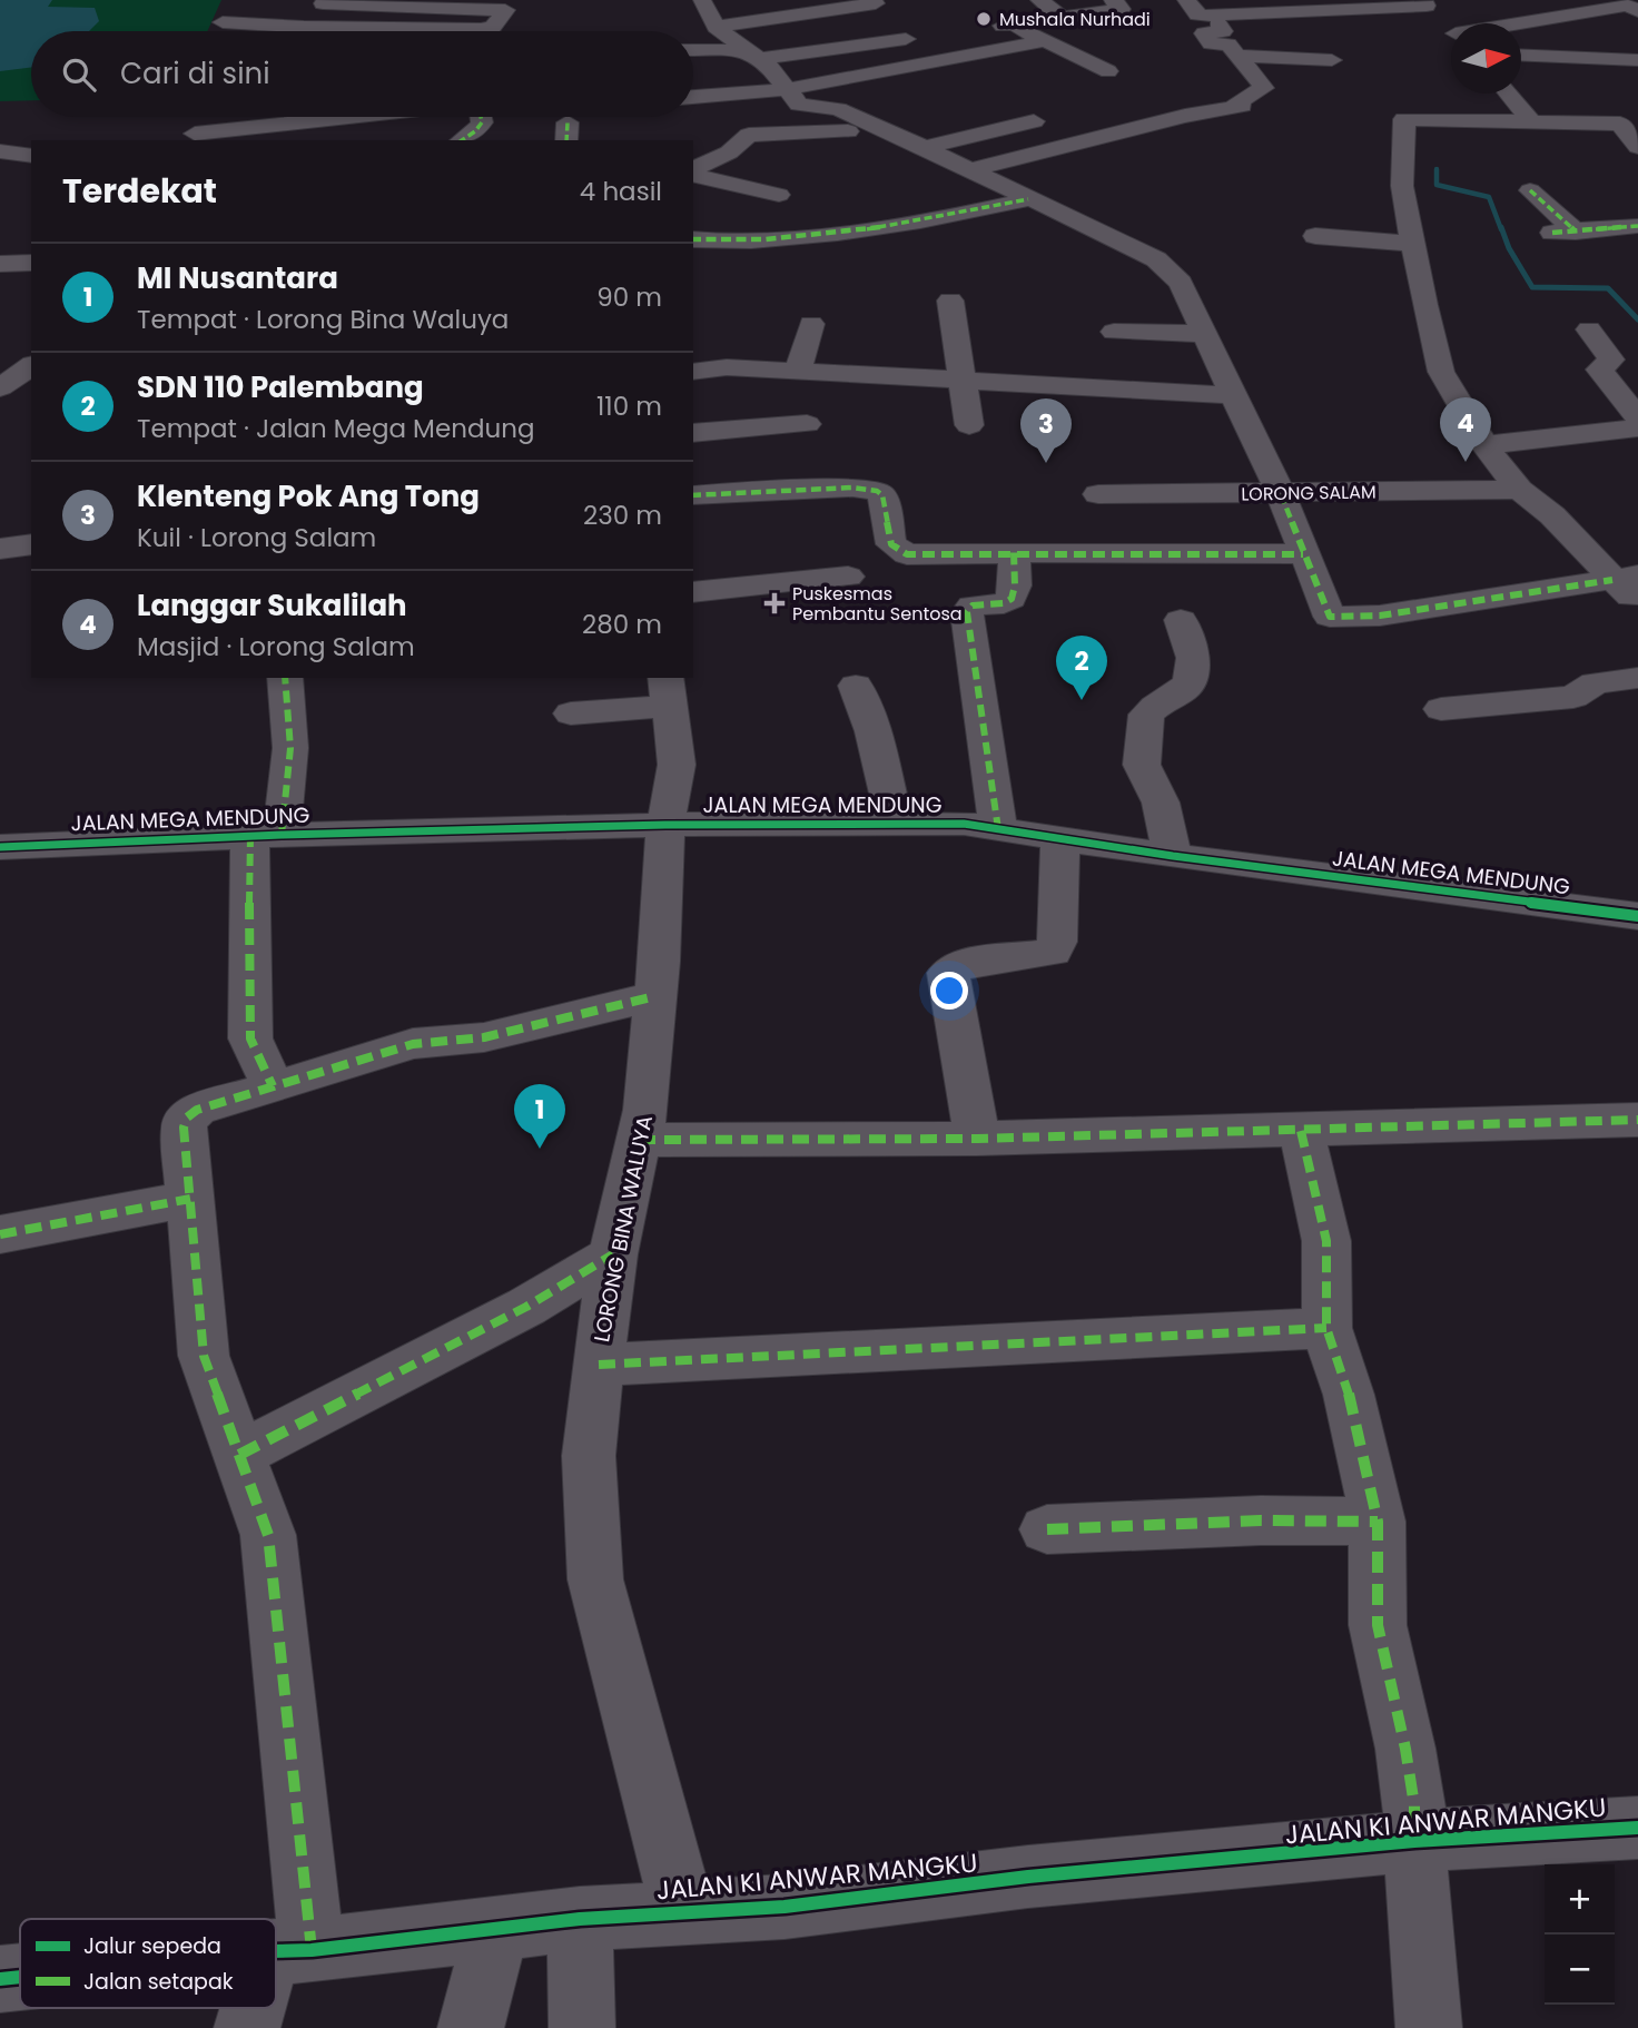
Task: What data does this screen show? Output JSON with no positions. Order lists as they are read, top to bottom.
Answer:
{
  "streets": {
    "street": [
      "LORONG SALAM",
      "JALAN MEGA MENDUNG",
      "LORONG BINA WALUYA",
      "JALAN KI ANWAR MANGKU"
    ]
  },
  "crossings": [
    ["JALAN MEGA MENDUNG", "LORONG BINA WALUYA"],
    ["LORONG BINA WALUYA", "JALAN KI ANWAR MANGKU"]
  ],
  "places": {
    "other": ["Mushala Nurhadi"],
    "health": ["Puskesmas Pembantu Sentosa"]
  },
  "legend": ["Jalur sepeda", "Jalan setapak"],
  "north": "right",
  "page": {
    "search": "Cari di sini",
    "heading": ["Terdekat", "4 hasil"],
    "list": [
      {
        "mark": "1",
        "name": "MI Nusantara",
        "note": "Tempat · Lorong Bina Waluya",
        "value": "90 m"
      },
      {
        "mark": "2",
        "name": "SDN 110 Palembang",
        "note": "Tempat · Jalan Mega Mendung",
        "value": "110 m"
      },
      {
        "mark": "3",
        "name": "Klenteng Pok Ang Tong",
        "note": "Kuil · Lorong Salam",
        "value": "230 m"
      },
      {
        "mark": "4",
        "name": "Langgar Sukalilah",
        "note": "Masjid · Lorong Salam",
        "value": "280 m"
      }
    ],
    "pins": [
      "4",
      "3",
      "2",
      "1"
    ],
    "map_buttons": ["+", "−"]
  }
}
